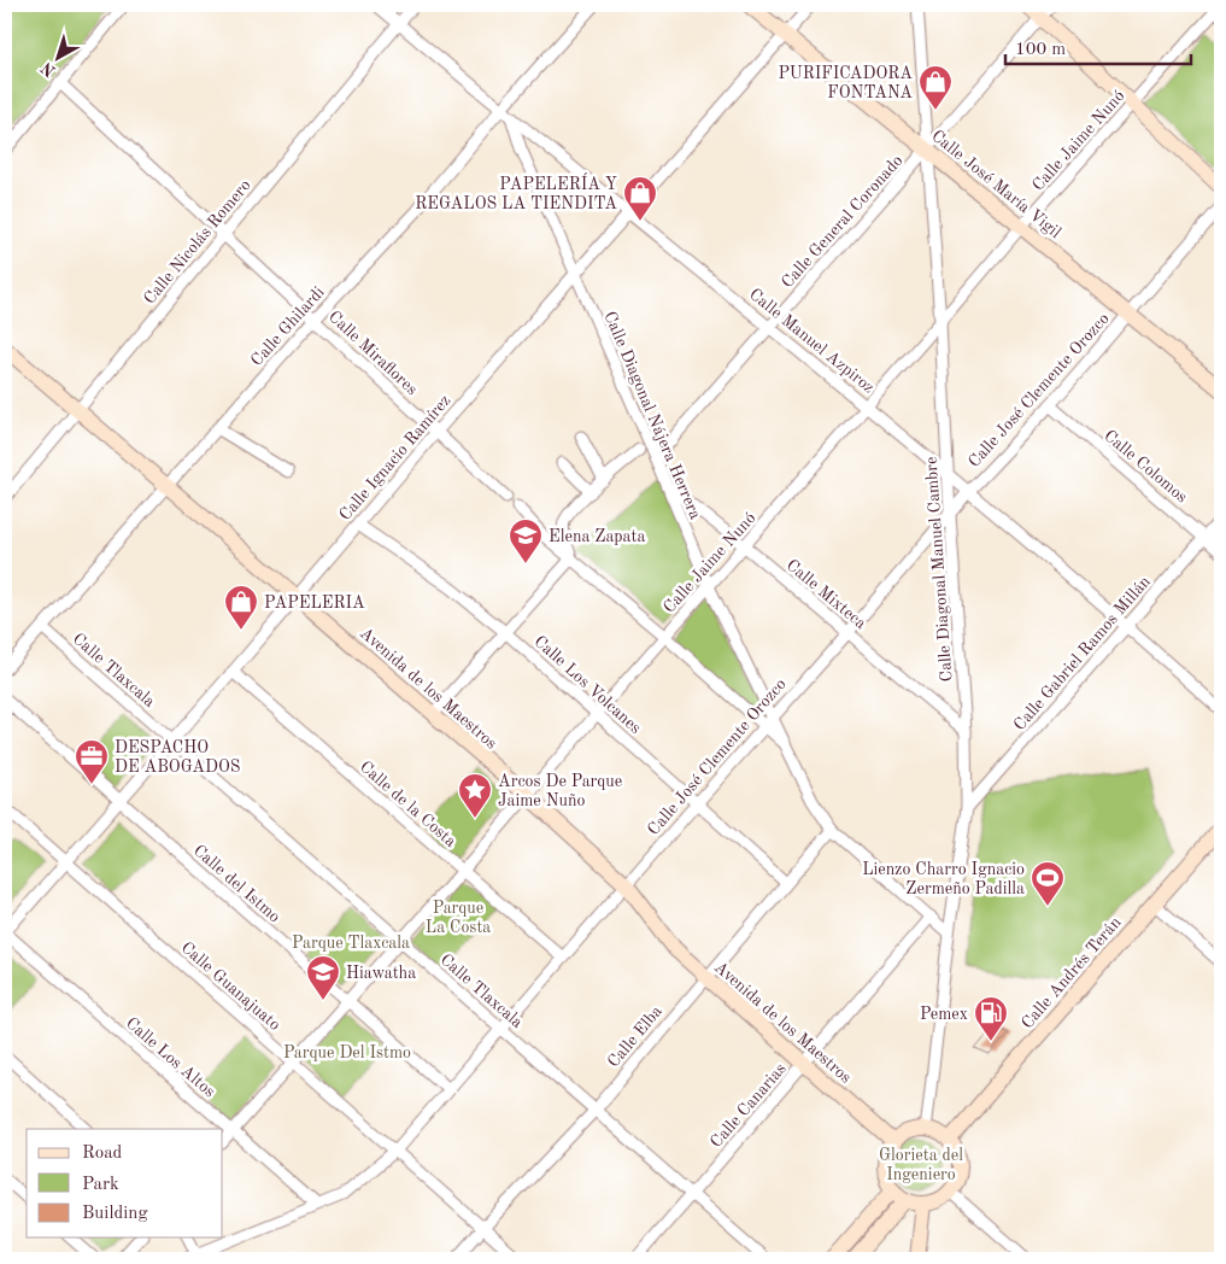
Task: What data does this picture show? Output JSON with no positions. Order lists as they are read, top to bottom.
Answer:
{
  "streets": {
    "street": [
      "Calle Jaime Nunó",
      "Calle José María Vigil",
      "Calle General Coronado",
      "Calle Nicolás Romero",
      "Calle Ghilardi",
      "Calle Manuel Azpiroz",
      "Calle Miraflores",
      "Calle José Clemente Orozco",
      "Calle Diagonal Nájera Herrera",
      "Calle Ignacio Ramírez",
      "Calle Colomos",
      "Calle Diagonal Manuel Cambre",
      "Calle Mixteca",
      "Calle Gabriel Ramos Millán",
      "Calle Tlaxcala",
      "Calle Los Volcanes",
      "Avenida de los Maestros",
      "Calle de la Costa",
      "Calle del Istmo",
      "Calle Andrés Terán",
      "Calle Guanajuato",
      "Calle Elba",
      "Calle Los Altos",
      "Calle Canarias"
    ]
  },
  "crossings": [
    ["Calle Jaime Nunó", "Calle José María Vigil"],
    ["Calle Jaime Nunó", "Calle Manuel Azpiroz"],
    ["Calle Jaime Nunó", "Calle Diagonal Nájera Herrera"],
    ["Calle Jaime Nunó", "Calle Diagonal Manuel Cambre"],
    ["Calle Jaime Nunó", "Calle Mixteca"],
    ["Calle Jaime Nunó", "Calle Tlaxcala"],
    ["Calle Jaime Nunó", "Calle Los Volcanes"],
    ["Calle Jaime Nunó", "Avenida de los Maestros"],
    ["Calle Jaime Nunó", "Calle de la Costa"],
    ["Calle Jaime Nunó", "Calle del Istmo"],
    ["Calle Jaime Nunó", "Calle Guanajuato"],
    ["Calle Jaime Nunó", "Calle Los Altos"],
    ["Calle José María Vigil", "Calle General Coronado"],
    ["Calle José María Vigil", "Calle José Clemente Orozco"],
    ["Calle José María Vigil", "Calle Ignacio Ramírez"],
    ["Calle José María Vigil", "Calle Diagonal Manuel Cambre"],
    ["Calle General Coronado", "Calle Manuel Azpiroz"],
    ["Calle General Coronado", "Calle Diagonal Nájera Herrera"],
    ["Calle General Coronado", "Calle Diagonal Manuel Cambre"],
    ["Calle Nicolás Romero", "Calle Manuel Azpiroz"],
    ["Calle Nicolás Romero", "Calle Miraflores"],
    ["Calle Nicolás Romero", "Avenida de los Maestros"],
    ["Calle Ghilardi", "Calle Manuel Azpiroz"],
    ["Calle Ghilardi", "Calle Miraflores"],
    ["Calle Ghilardi", "Calle Tlaxcala"],
    ["Calle Ghilardi", "Avenida de los Maestros"],
    ["Calle Manuel Azpiroz", "Calle José Clemente Orozco"],
    ["Calle Manuel Azpiroz", "Calle Diagonal Nájera Herrera"],
    ["Calle Manuel Azpiroz", "Calle Ignacio Ramírez"],
    ["Calle Manuel Azpiroz", "Calle Diagonal Manuel Cambre"],
    ["Calle Manuel Azpiroz", "Calle Gabriel Ramos Millán"],
    ["Calle Miraflores", "Calle Ignacio Ramírez"],
    ["Calle José Clemente Orozco", "Calle Diagonal Nájera Herrera"],
    ["Calle José Clemente Orozco", "Calle Colomos"],
    ["Calle José Clemente Orozco", "Calle Diagonal Manuel Cambre"],
    ["Calle José Clemente Orozco", "Calle Mixteca"],
    ["Calle José Clemente Orozco", "Calle Tlaxcala"],
    ["Calle José Clemente Orozco", "Calle Los Volcanes"],
    ["Calle José Clemente Orozco", "Avenida de los Maestros"],
    ["Calle José Clemente Orozco", "Calle de la Costa"],
    ["Calle José Clemente Orozco", "Calle del Istmo"],
    ["Calle José Clemente Orozco", "Calle Guanajuato"],
    ["Calle José Clemente Orozco", "Calle Los Altos"],
    ["Calle Diagonal Nájera Herrera", "Calle Ignacio Ramírez"],
    ["Calle Diagonal Nájera Herrera", "Calle Diagonal Manuel Cambre"],
    ["Calle Diagonal Nájera Herrera", "Calle Mixteca"],
    ["Calle Diagonal Nájera Herrera", "Calle Elba"],
    ["Calle Diagonal Nájera Herrera", "Calle Canarias"],
    ["Calle Ignacio Ramírez", "Calle Tlaxcala"],
    ["Calle Ignacio Ramírez", "Calle Los Volcanes"],
    ["Calle Ignacio Ramírez", "Avenida de los Maestros"],
    ["Calle Ignacio Ramírez", "Calle de la Costa"],
    ["Calle Ignacio Ramírez", "Calle del Istmo"],
    ["Calle Ignacio Ramírez", "Calle Guanajuato"],
    ["Calle Ignacio Ramírez", "Calle Los Altos"],
    ["Calle Colomos", "Calle Gabriel Ramos Millán"],
    ["Calle Diagonal Manuel Cambre", "Calle Mixteca"],
    ["Calle Diagonal Manuel Cambre", "Calle Gabriel Ramos Millán"],
    ["Calle Diagonal Manuel Cambre", "Avenida de los Maestros"],
    ["Calle Diagonal Manuel Cambre", "Calle Andrés Terán"],
    ["Calle Tlaxcala", "Calle Elba"],
    ["Calle Tlaxcala", "Calle Canarias"],
    ["Calle Los Volcanes", "Calle Elba"],
    ["Avenida de los Maestros", "Calle Andrés Terán"],
    ["Avenida de los Maestros", "Calle Elba"],
    ["Avenida de los Maestros", "Calle Canarias"],
    ["Calle Guanajuato", "Calle Elba"]
  ],
  "parks": [
    "Parque La Costa",
    "Parque Tlaxcala",
    "Parque Del Istmo",
    "Glorieta del Ingeniero"
  ],
  "places": {
    "shop": ["PURIFICADORA FONTANA", "PAPELERÍA Y REGALOS LA TIENDITA", "PAPELERIA"],
    "school or university": ["Elena Zapata", "Hiawatha"],
    "office": ["DESPACHO DE ABOGADOS"],
    "place": ["Arcos De Parque Jaime Nuño"],
    "sports": ["Lienzo Charro Ignacio Zermeño Padilla"],
    "fuel station": ["Pemex"]
  },
  "legend": ["Road", "Park", "Building"],
  "scale_bar": "100 m",
  "north": "bottom left"
}
